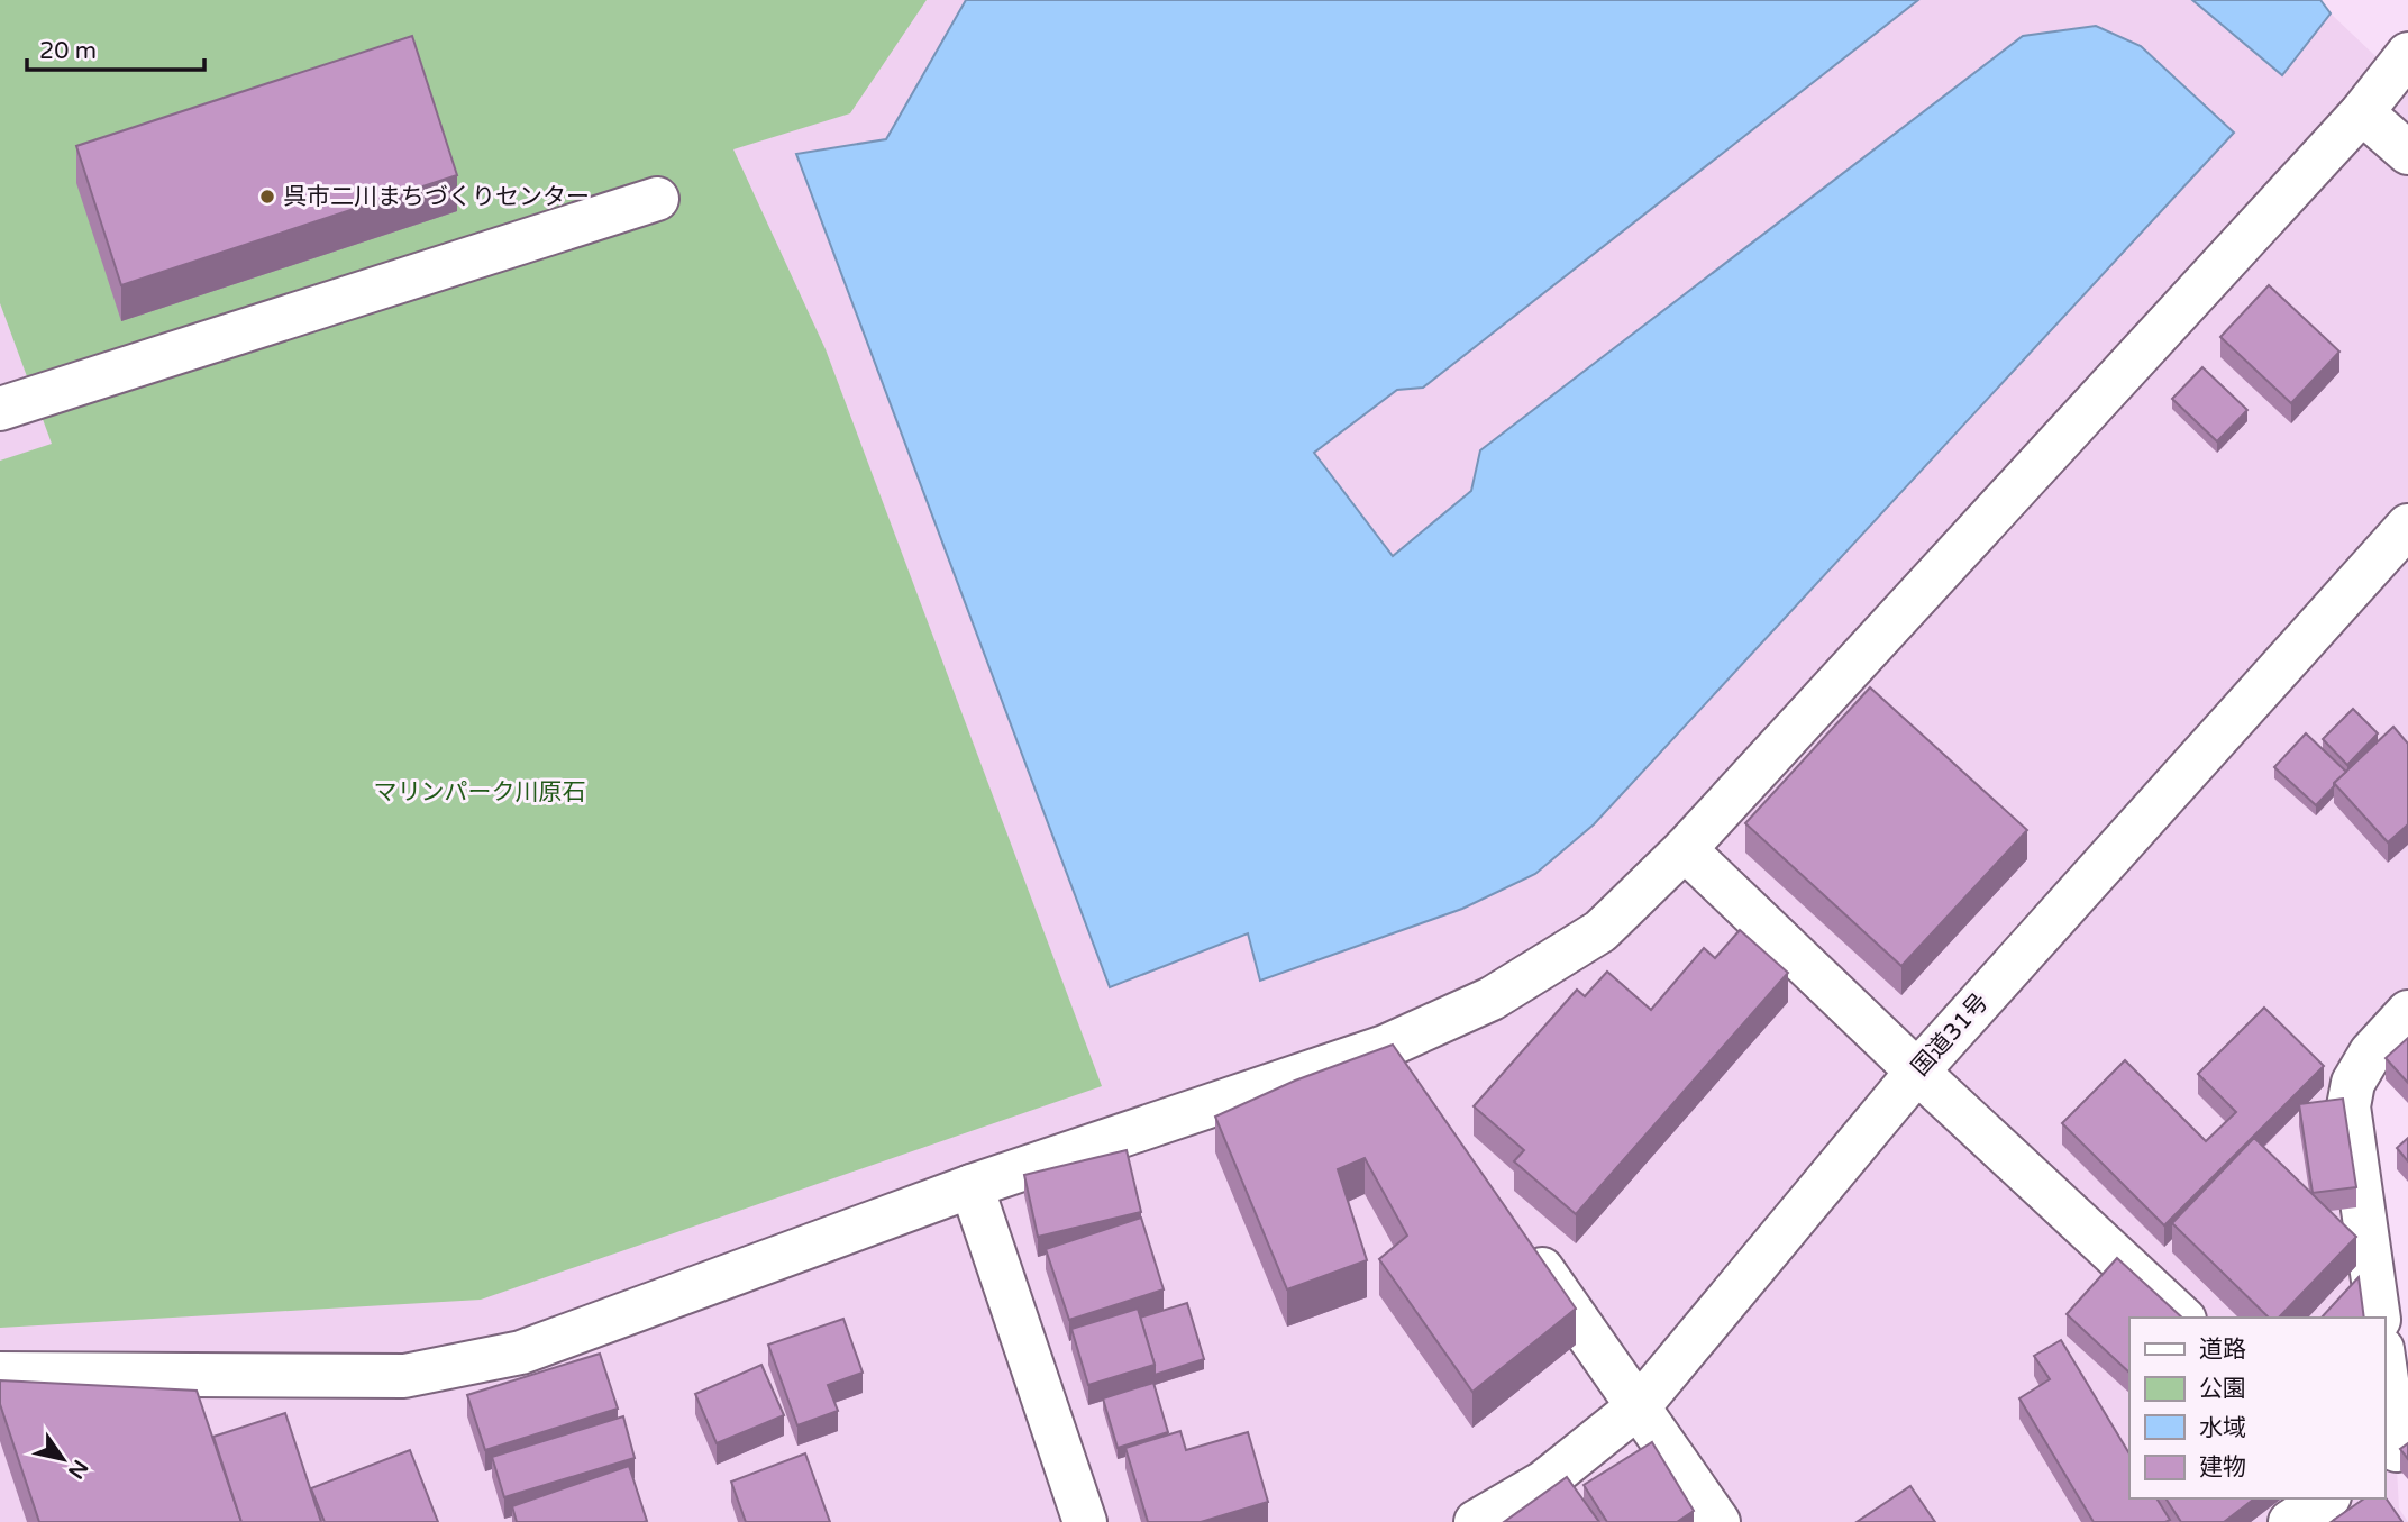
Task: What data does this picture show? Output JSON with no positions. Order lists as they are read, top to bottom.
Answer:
{
  "streets": {
    "main road": ["国道31号"]
  },
  "parks": ["マリンパーク川原石"],
  "places": ["呉市二川まちづくりセンター"],
  "legend": [
    "道路",
    "公園",
    "水域",
    "建物"
  ],
  "scale_bar": "20 m",
  "north": "bottom right"
}
